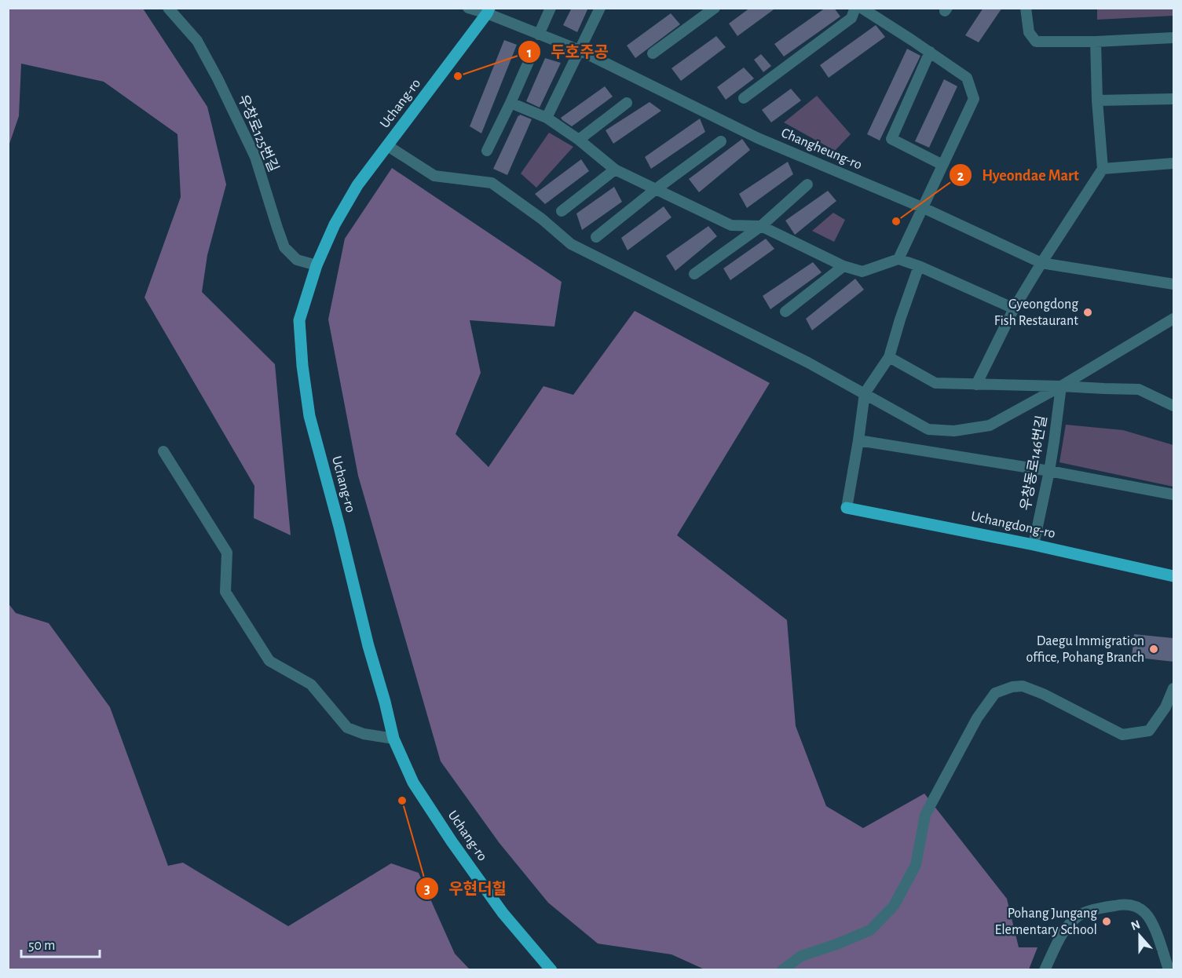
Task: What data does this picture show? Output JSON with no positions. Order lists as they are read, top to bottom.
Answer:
{
  "streets": {
    "main road": ["Uchang-ro", "Uchangdong-ro"],
    "street": ["우창로125번길", "Changheung-ro", "우창동로146번길"]
  },
  "crossings": [
    ["Uchang-ro", "우창로125번길"],
    ["Uchang-ro", "Changheung-ro"],
    ["우창동로146번길", "Uchangdong-ro"]
  ],
  "places": [
    "두호주공",
    "Hyeondae Mart",
    "Gyeongdong Fish Restaurant",
    "Daegu Immigration office, Pohang Branch",
    "우현더힐",
    "Pohang Jungang Elementary School"
  ],
  "scale_bar": "50 m",
  "north": "top"
}
